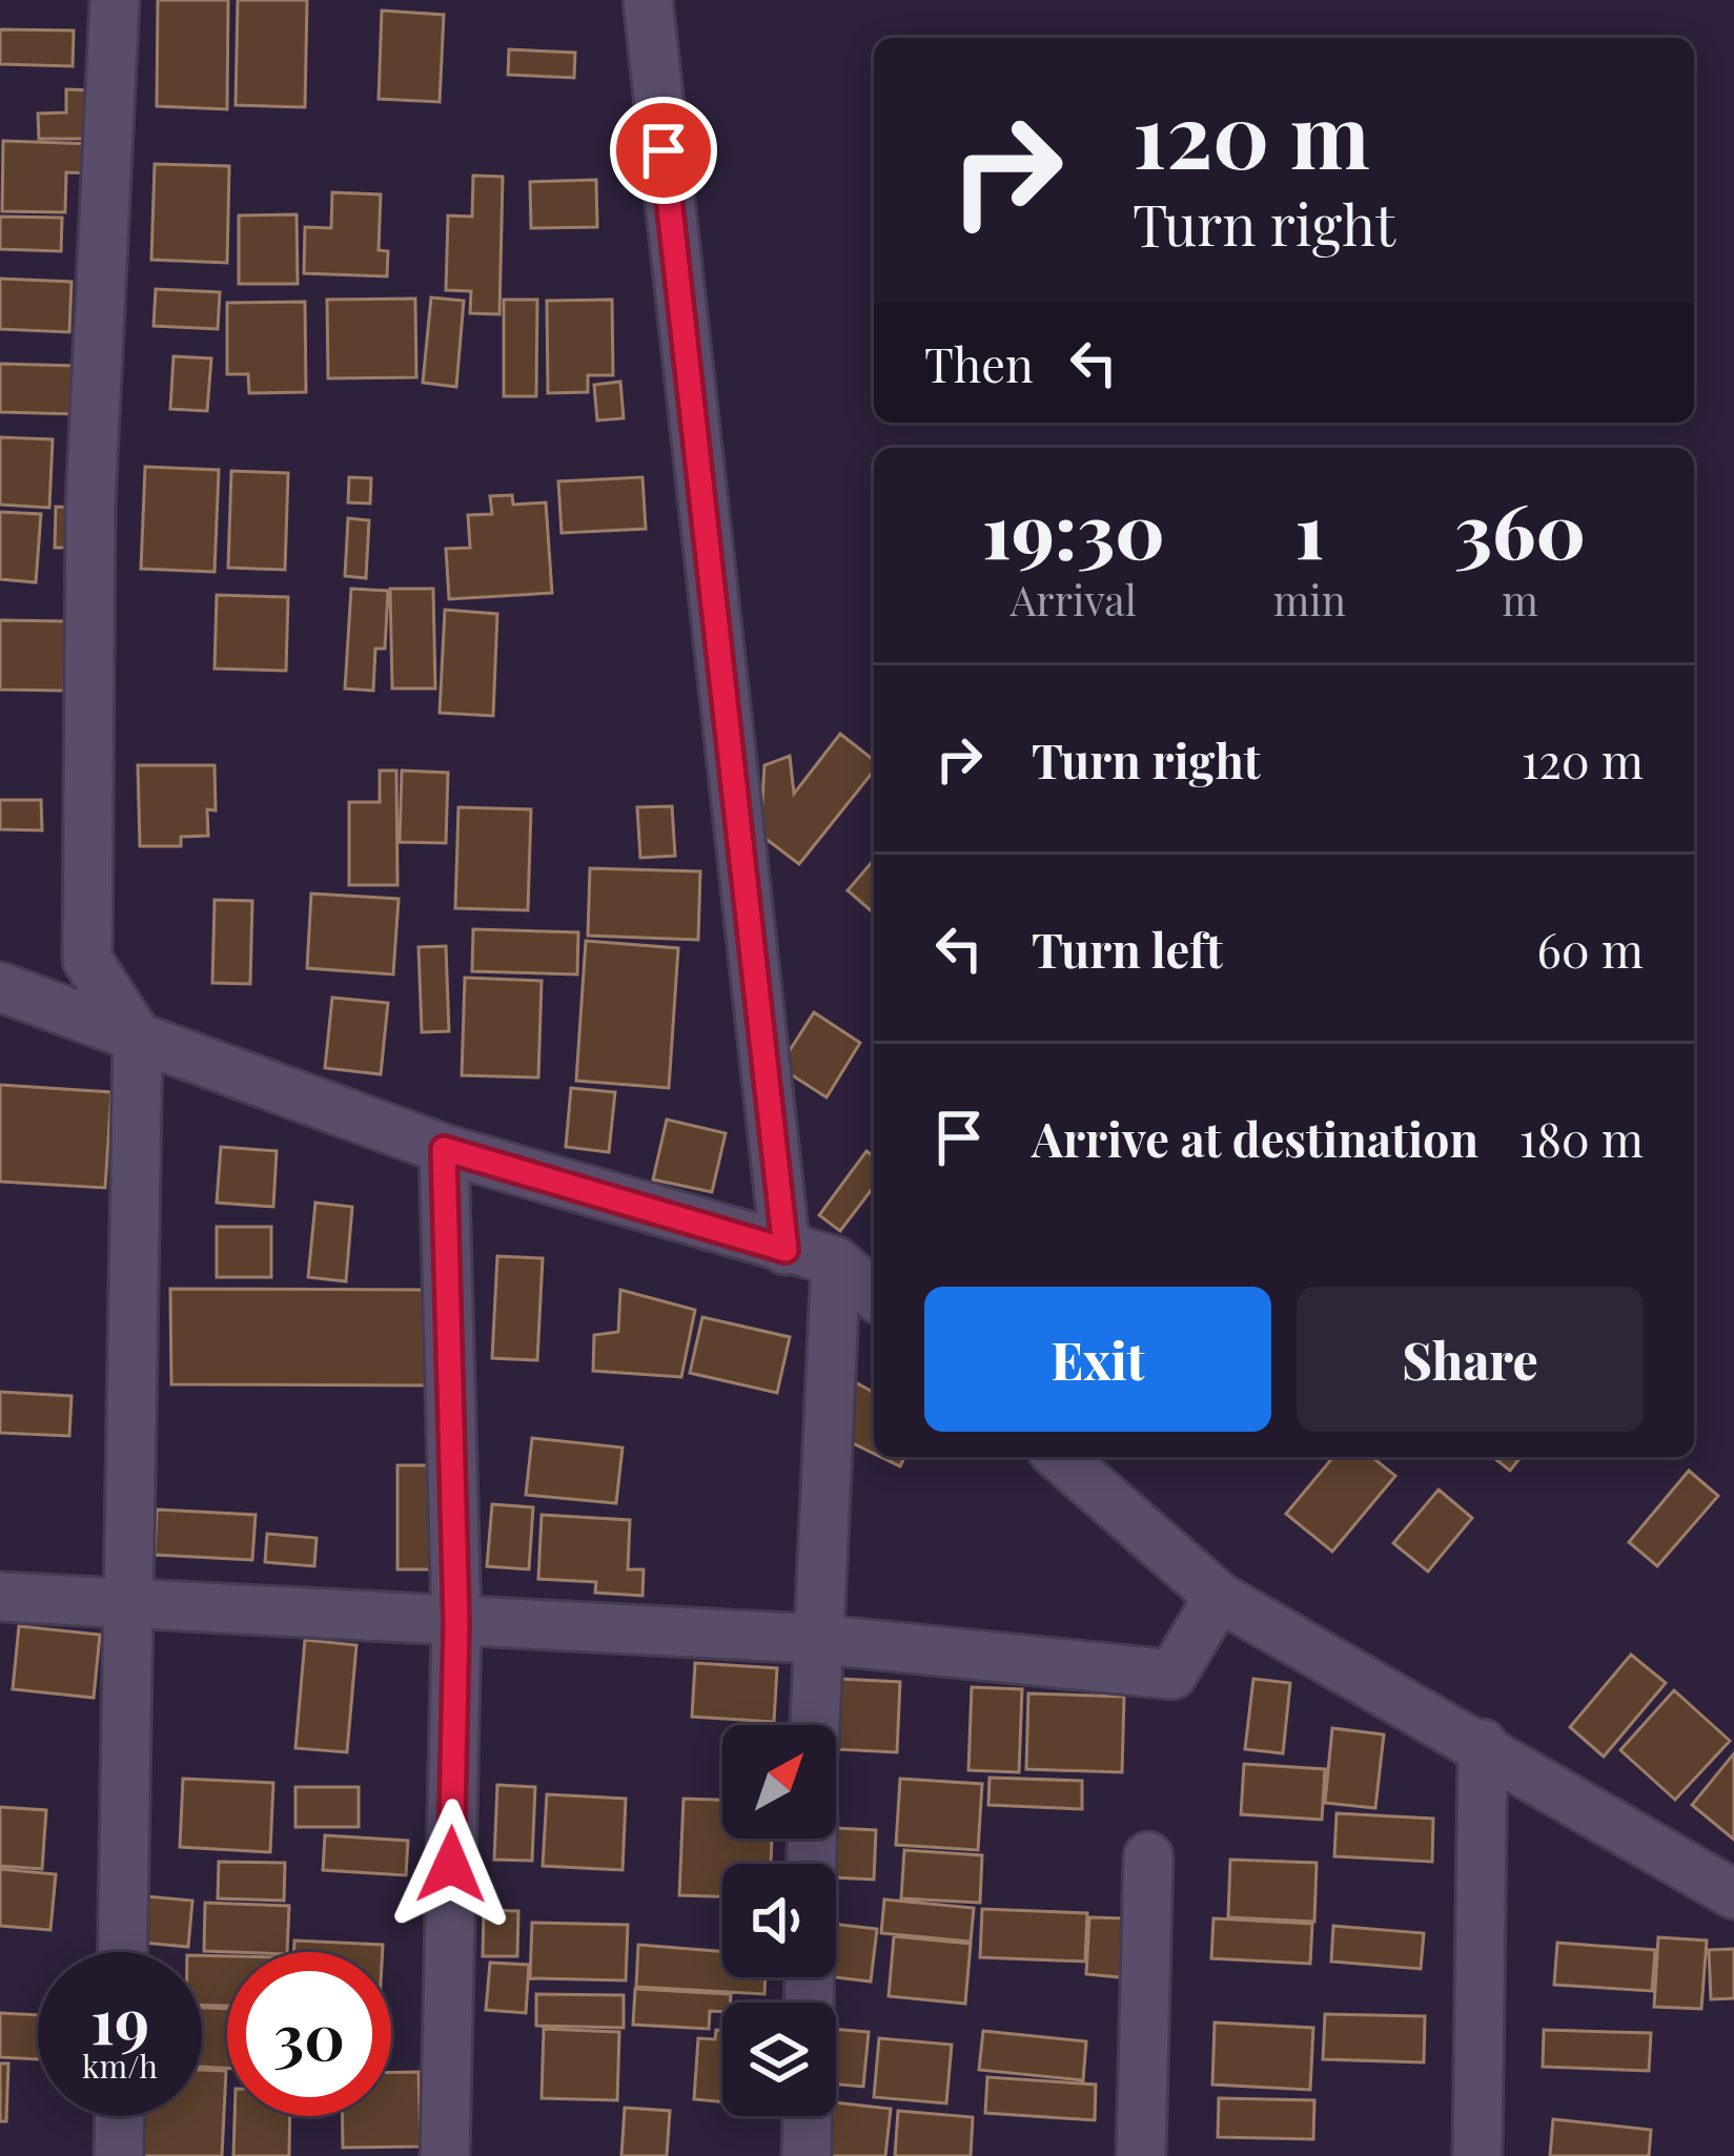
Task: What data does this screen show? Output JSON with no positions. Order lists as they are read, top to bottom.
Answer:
{
  "north": "top right",
  "page": {
    "turn": ["120 m", "Turn right"],
    "then": "Then",
    "eta": [
      "19:30",
      "Arrival",
      "1",
      "min",
      "360",
      "m"
    ],
    "list": [
      {
        "name": "Turn right",
        "value": "120 m"
      },
      {
        "name": "Turn left",
        "value": "60 m"
      },
      {
        "name": "Arrive at destination",
        "value": "180 m"
      }
    ],
    "buttons": ["Exit", "Share"],
    "speed": "19 km/h",
    "limit": "30"
  }
}
